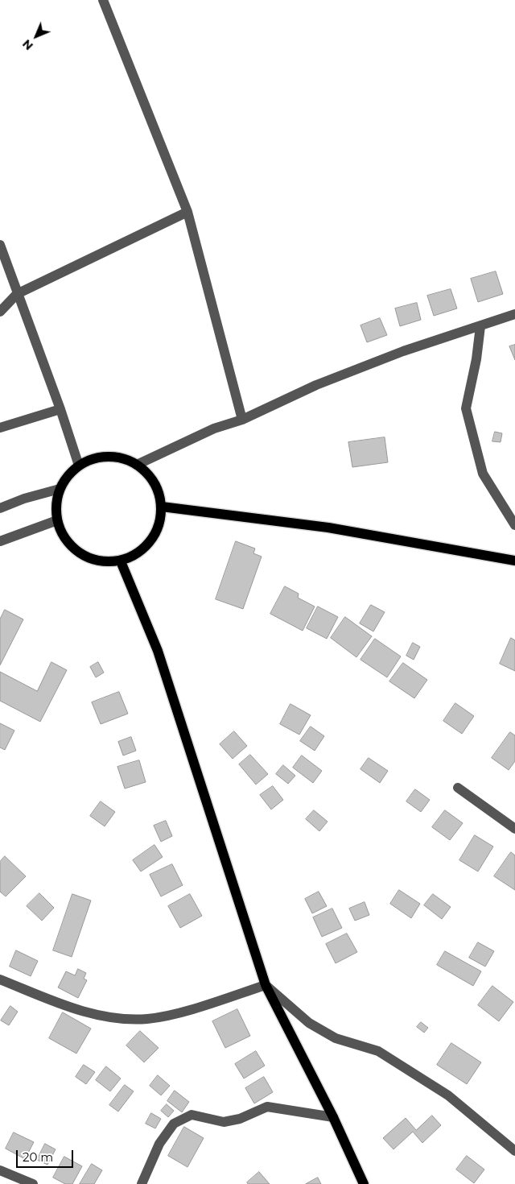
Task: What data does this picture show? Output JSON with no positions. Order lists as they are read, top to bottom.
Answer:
{
  "scale_bar": "20 m",
  "north": "bottom left"
}
